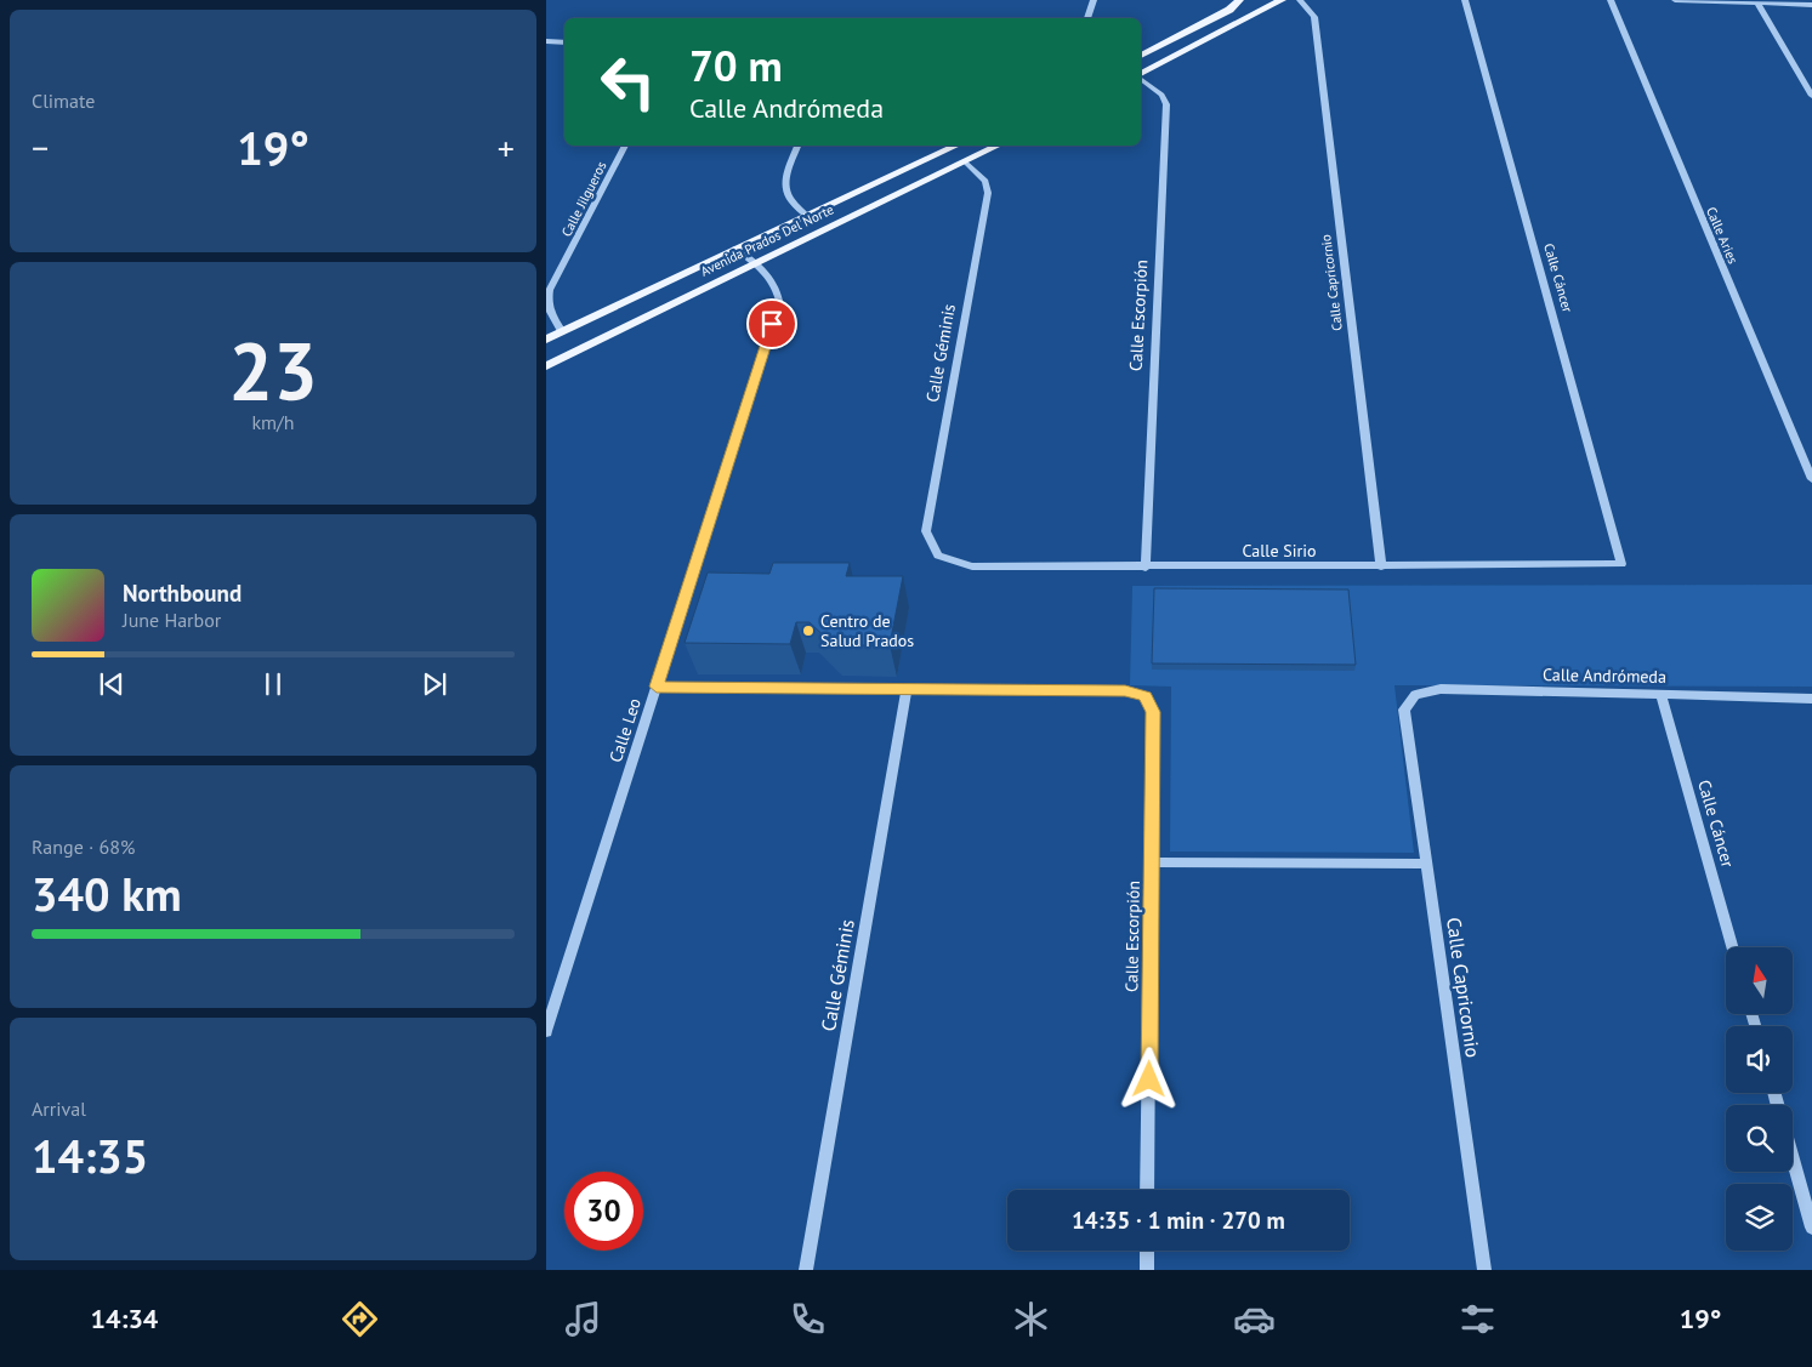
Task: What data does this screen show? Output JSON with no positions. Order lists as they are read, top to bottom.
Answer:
{
  "streets": {
    "main road": ["Avenida Prados Del Norte"],
    "street": [
      "Calle Jilgueros",
      "Calle Aries",
      "Calle Cáncer",
      "Calle Capricornio",
      "Calle Escorpión",
      "Calle Géminis",
      "Calle Sirio",
      "Calle Andrómeda",
      "Calle Leo"
    ]
  },
  "crossings": [
    ["Calle Jilgueros", "Avenida Prados Del Norte"],
    ["Avenida Prados Del Norte", "Calle Géminis"],
    ["Avenida Prados Del Norte", "Calle Leo"],
    ["Calle Cáncer", "Calle Sirio"],
    ["Calle Cáncer", "Calle Andrómeda"],
    ["Calle Capricornio", "Calle Sirio"],
    ["Calle Capricornio", "Calle Andrómeda"],
    ["Calle Escorpión", "Calle Géminis"],
    ["Calle Escorpión", "Calle Sirio"],
    ["Calle Géminis", "Calle Sirio"]
  ],
  "places": ["Centro de Salud Prados"],
  "north": "top",
  "page": {
    "tile": [
      "Climate",
      ["23", "km/h"],
      ["Range · 68%", "340 km"],
      ["Arrival", "14:35"]
    ],
    "turn": ["70 m", "Calle Andrómeda"],
    "heat": ["−", "19°", "+"],
    "song": ["Northbound", "June Harbor"],
    "limit": "30",
    "trip": "14:35 · 1 min · 270 m",
    "tabs": ["14:34", "19°"]
  }
}
